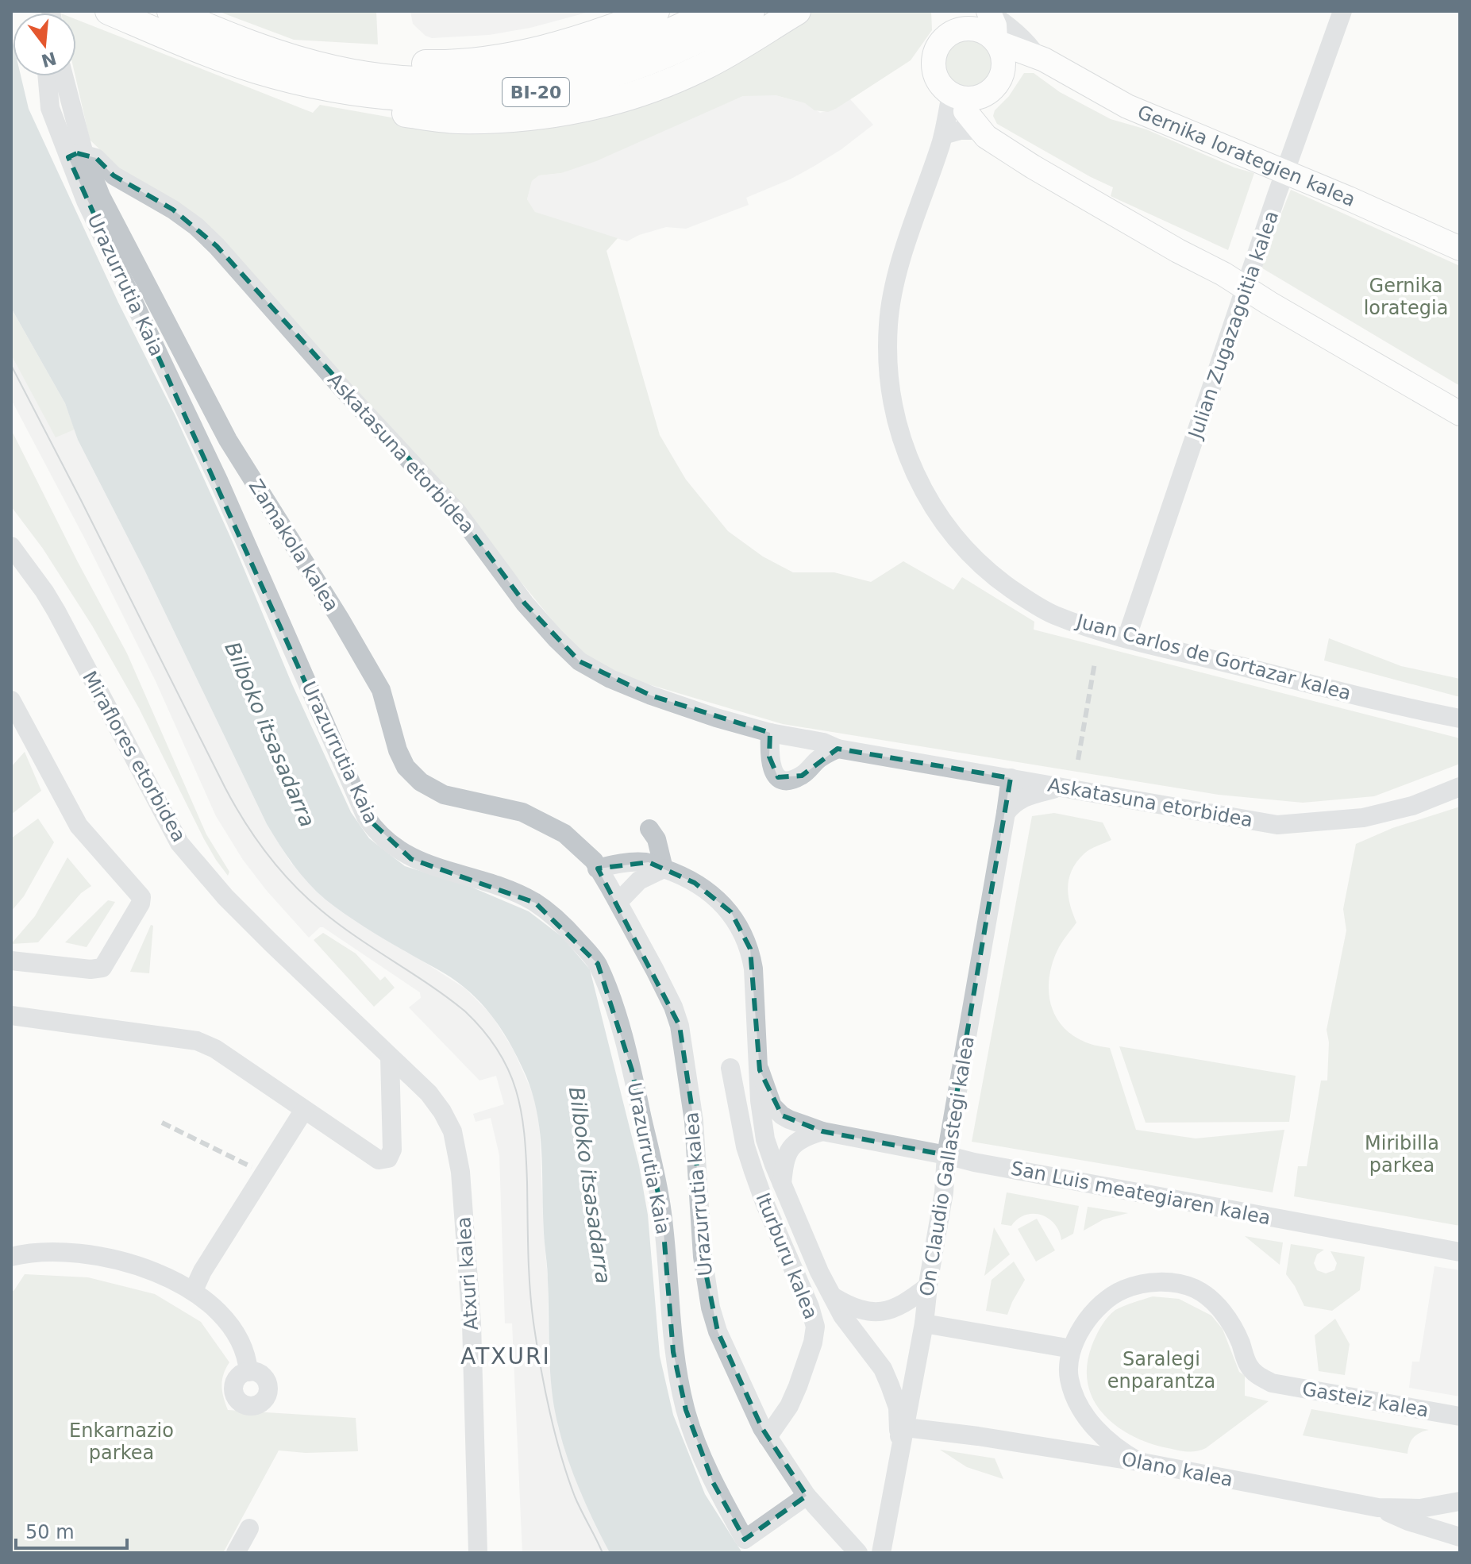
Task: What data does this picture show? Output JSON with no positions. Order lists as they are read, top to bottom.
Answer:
{
  "streets": {
    "highway": ["BI-20"],
    "main road": ["Gernika lorategien kalea"],
    "street": [
      "Urazurrutia Kaia",
      "Julian Zugazagoitia kalea",
      "Askatasuna etorbidea",
      "Zamakola kalea",
      "Juan Carlos de Gortazar kalea",
      "Miraflores etorbidea",
      "On Claudio Gallastegi kalea",
      "San Luis meategiaren kalea",
      "Urazurrutia kalea",
      "Iturburu kalea",
      "Atxuri kalea",
      "Gasteiz kalea",
      "Olano kalea"
    ]
  },
  "crossings": [
    ["Gernika lorategien kalea", "Julian Zugazagoitia kalea"],
    ["Gernika lorategien kalea", "Juan Carlos de Gortazar kalea"],
    ["Urazurrutia Kaia", "Zamakola kalea"],
    ["Urazurrutia Kaia", "Urazurrutia kalea"],
    ["Julian Zugazagoitia kalea", "Juan Carlos de Gortazar kalea"],
    ["Askatasuna etorbidea", "Zamakola kalea"],
    ["Askatasuna etorbidea", "On Claudio Gallastegi kalea"],
    ["Zamakola kalea", "Urazurrutia kalea"],
    ["Miraflores etorbidea", "Atxuri kalea"],
    ["On Claudio Gallastegi kalea", "San Luis meategiaren kalea"],
    ["On Claudio Gallastegi kalea", "Olano kalea"],
    ["Urazurrutia kalea", "Iturburu kalea"]
  ],
  "districts": ["ATXURI"],
  "water": ["Bilboko itsasadarra"],
  "parks": [
    "Gernika lorategia",
    "Miribilla parkea",
    "Saralegi enparantza",
    "Enkarnazio parkea"
  ],
  "scale_bar": "50 m",
  "north": "bottom"
}
